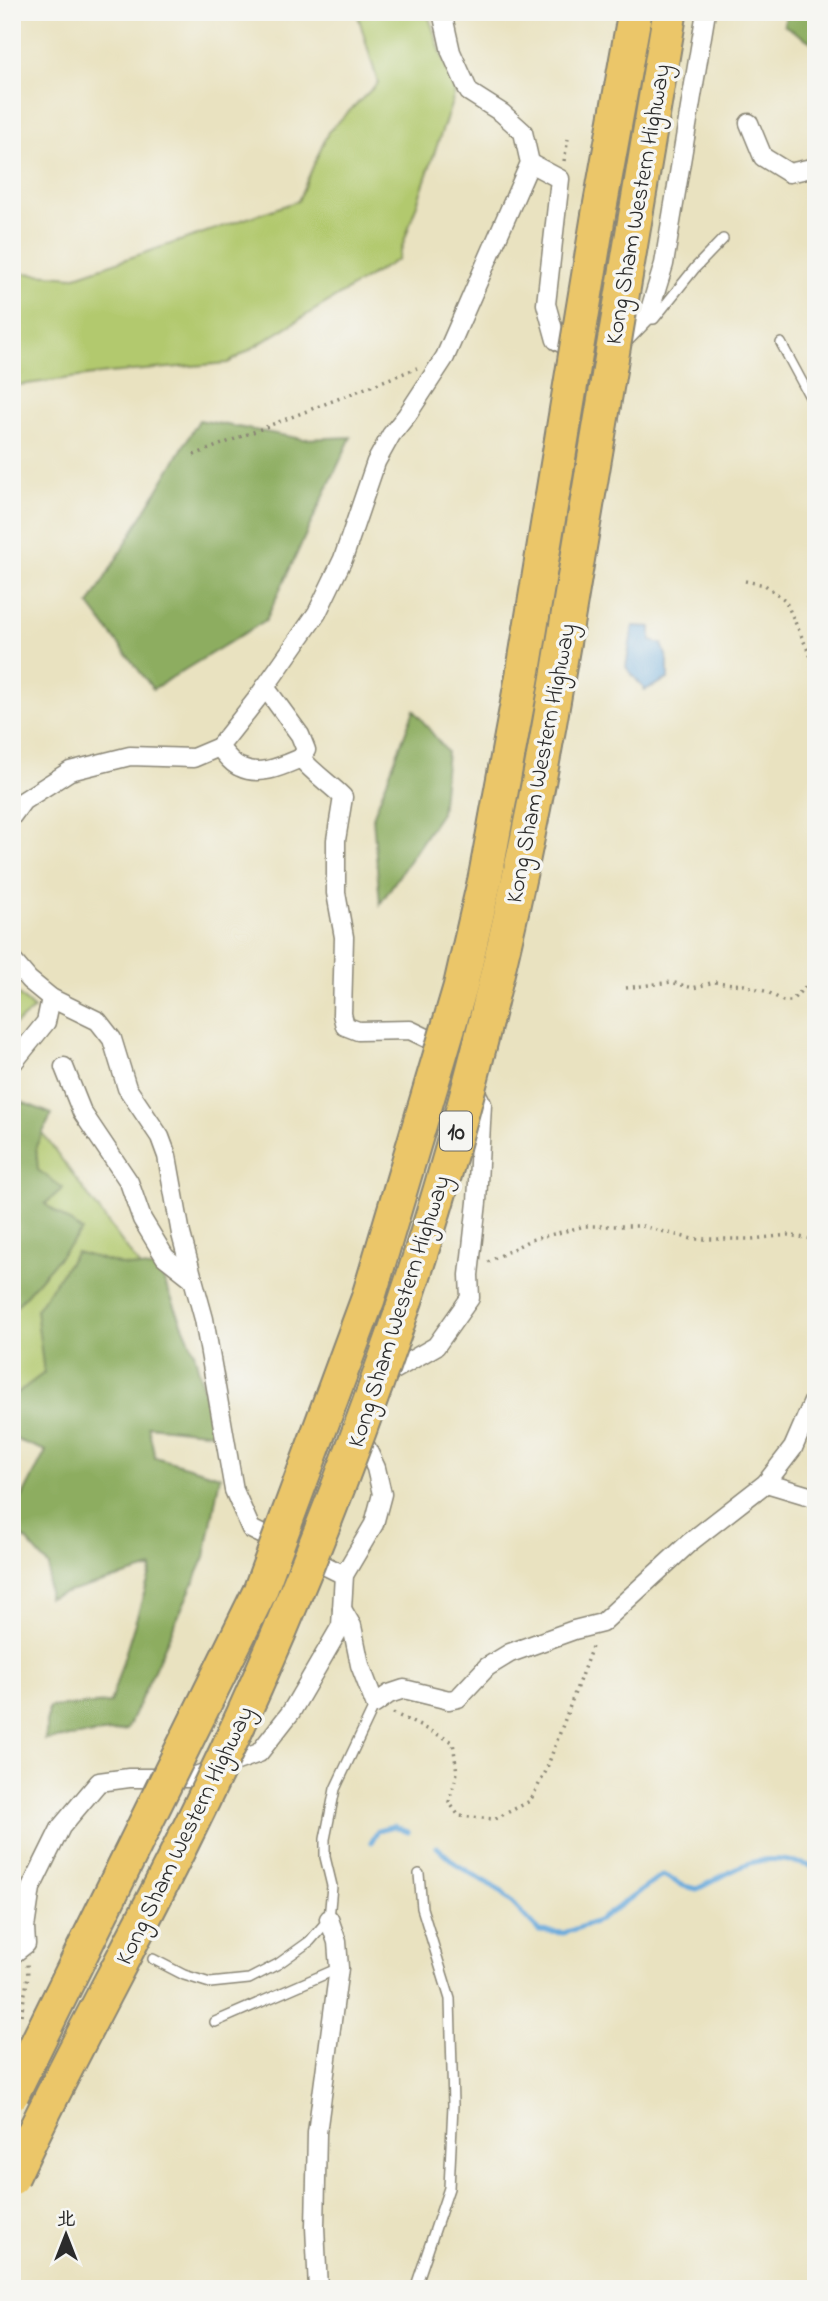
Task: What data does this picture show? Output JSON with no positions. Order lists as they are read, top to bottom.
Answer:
{
  "streets": {
    "highway": ["Kong Sham Western Highway", "10"]
  },
  "north": "top"
}
